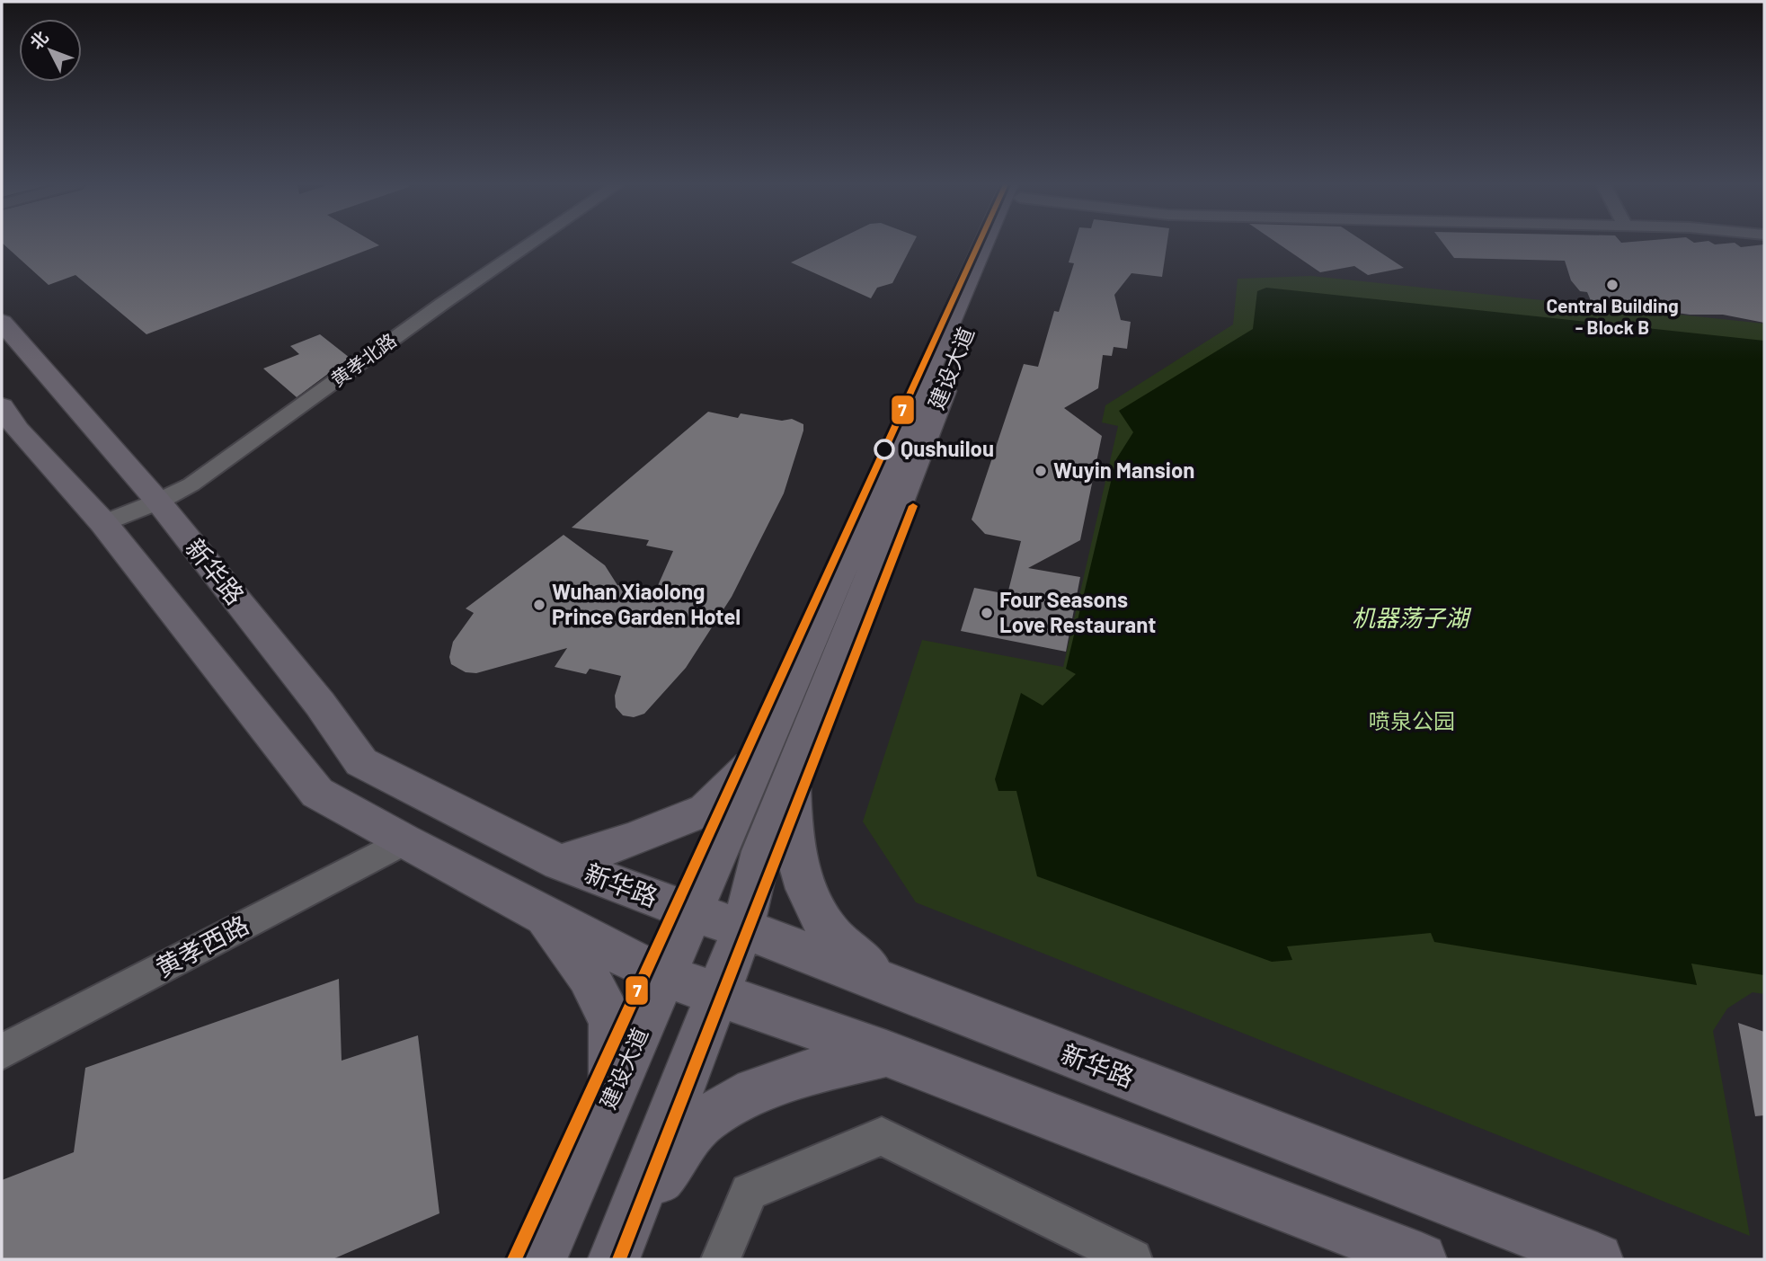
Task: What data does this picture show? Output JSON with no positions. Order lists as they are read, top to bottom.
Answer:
{
  "streets": {
    "main road": ["建设大道", "新华路"],
    "street": ["黄孝北路", "黄孝西路"]
  },
  "crossings": [
    ["黄孝北路", "新华路"],
    ["建设大道", "新华路"]
  ],
  "water": ["机器荡子湖"],
  "parks": ["喷泉公园"],
  "places": [
    "Central Building - Block B",
    "Qushuilou",
    "Wuyin Mansion",
    "Wuhan Xiaolong Prince Garden Hotel",
    "Four Seasons Love Restaurant"
  ],
  "lines": ["transit line 7"],
  "north": "top left"
}
